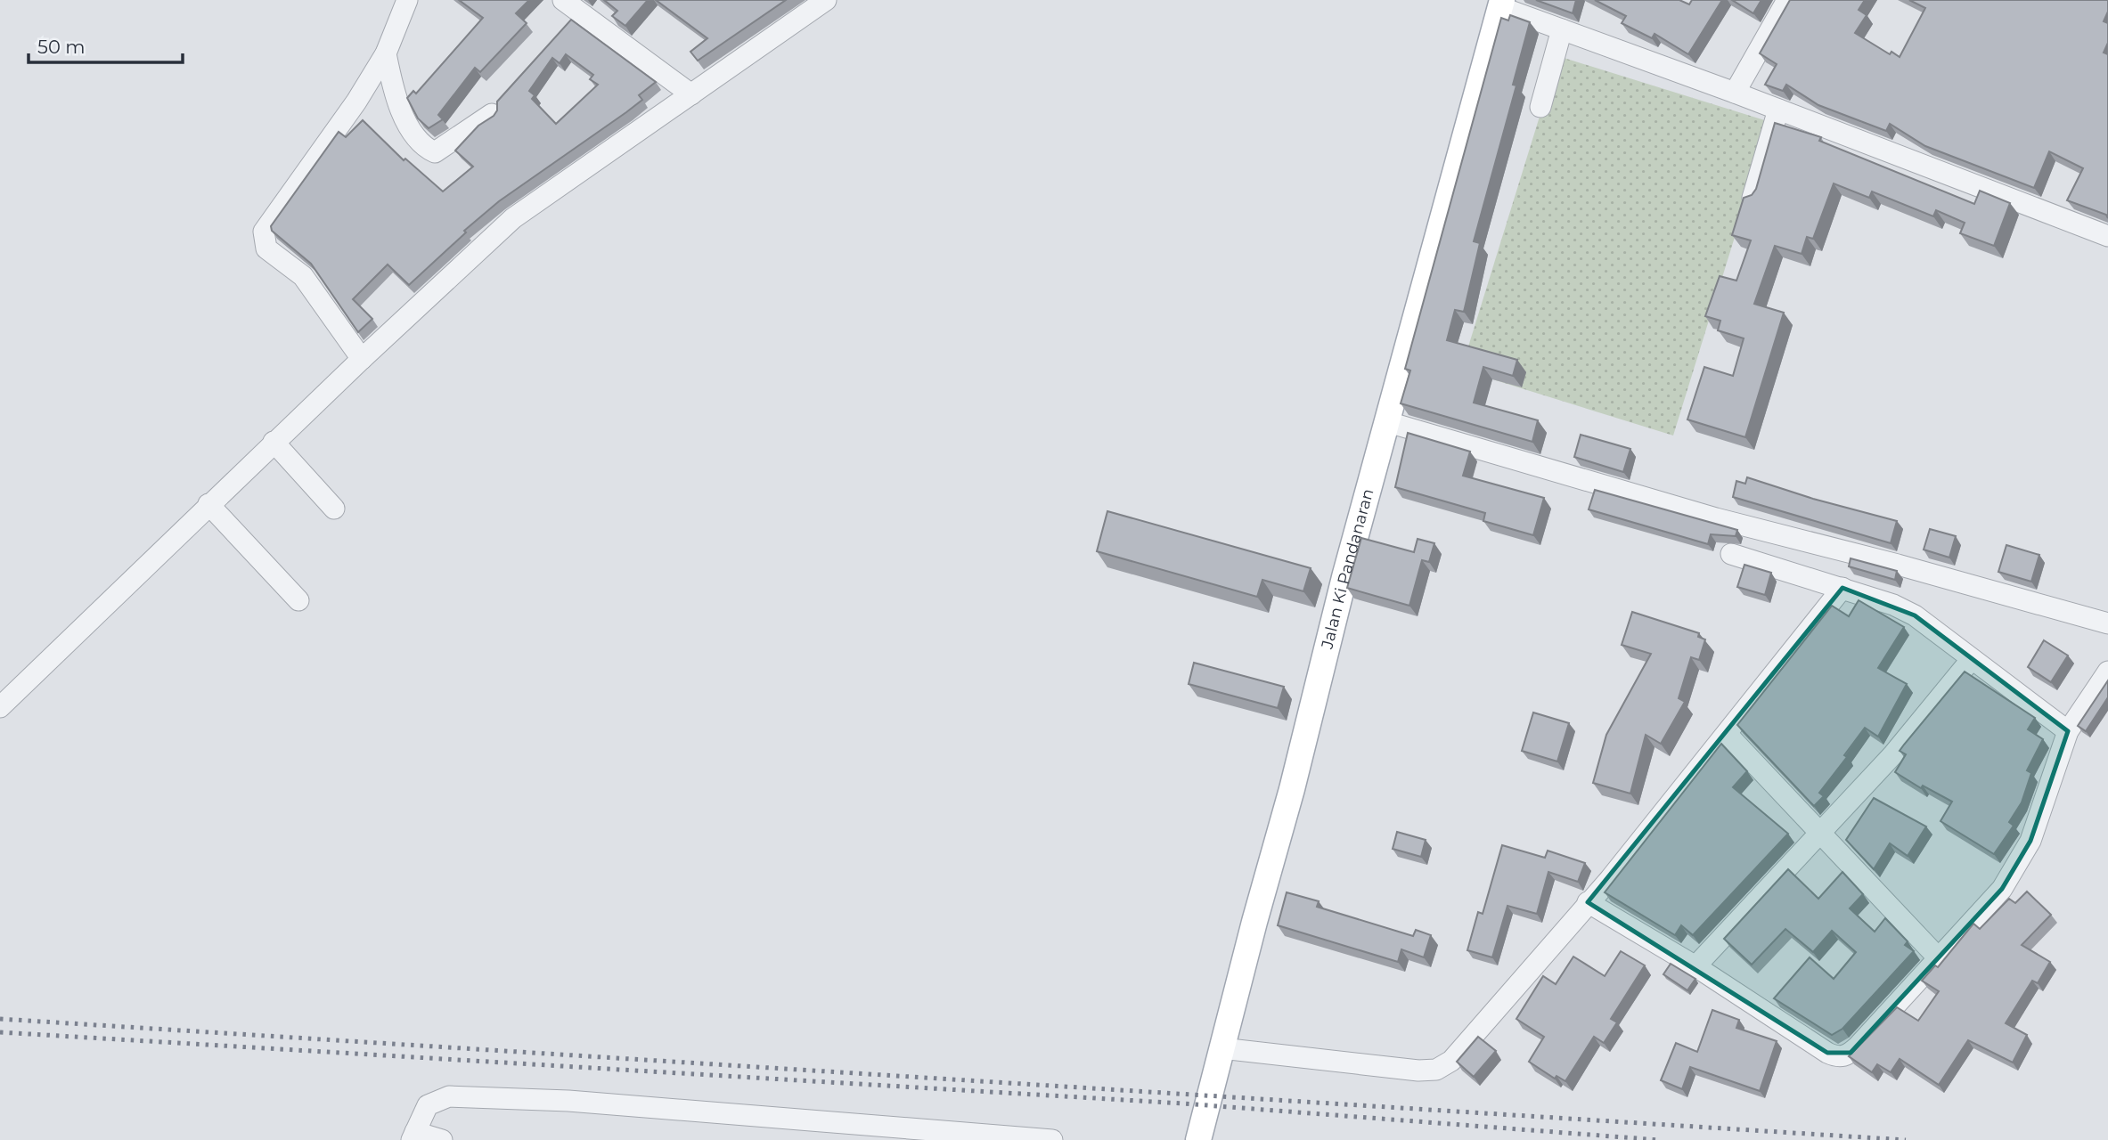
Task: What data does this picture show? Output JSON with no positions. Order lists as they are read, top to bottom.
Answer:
{
  "streets": {
    "main road": ["Jalan Ki Pandanaran"]
  },
  "scale_bar": "50 m"
}
